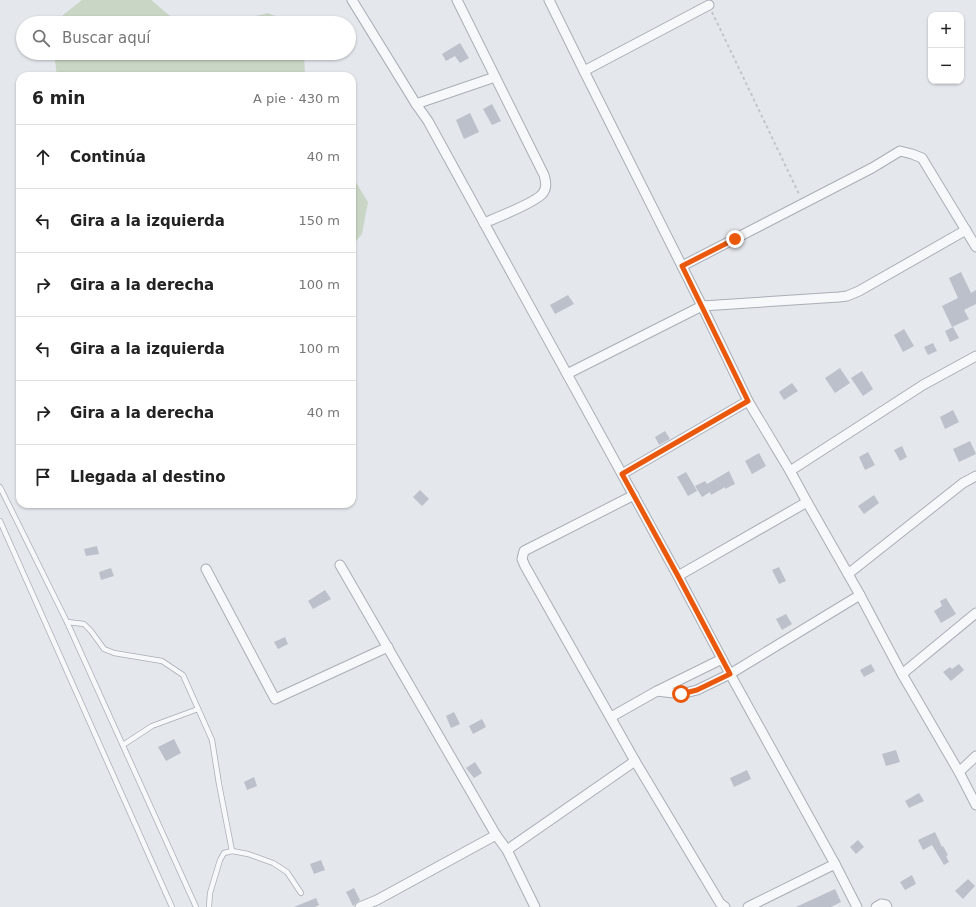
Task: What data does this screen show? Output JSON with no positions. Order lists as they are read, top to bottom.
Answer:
{
  "page": {
    "map_buttons": ["+", "−"],
    "search": "Buscar aquí",
    "heading": ["6 min", "A pie · 430 m"],
    "list": [
      ["Continúa", "40 m"],
      ["Gira a la izquierda", "150 m"],
      ["Gira a la derecha", "100 m"],
      ["Gira a la izquierda", "100 m"],
      ["Gira a la derecha", "40 m"],
      "Llegada al destino"
    ]
  }
}
